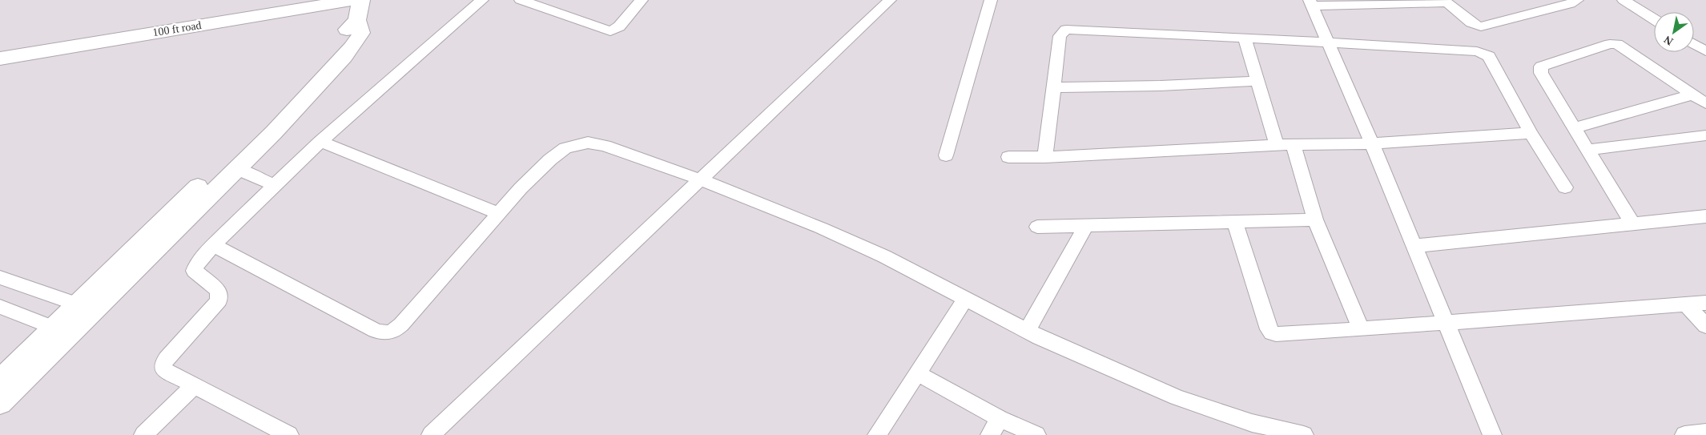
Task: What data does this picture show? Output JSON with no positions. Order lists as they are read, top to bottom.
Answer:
{
  "streets": {
    "street": ["100 ft road"]
  },
  "north": "bottom left"
}
